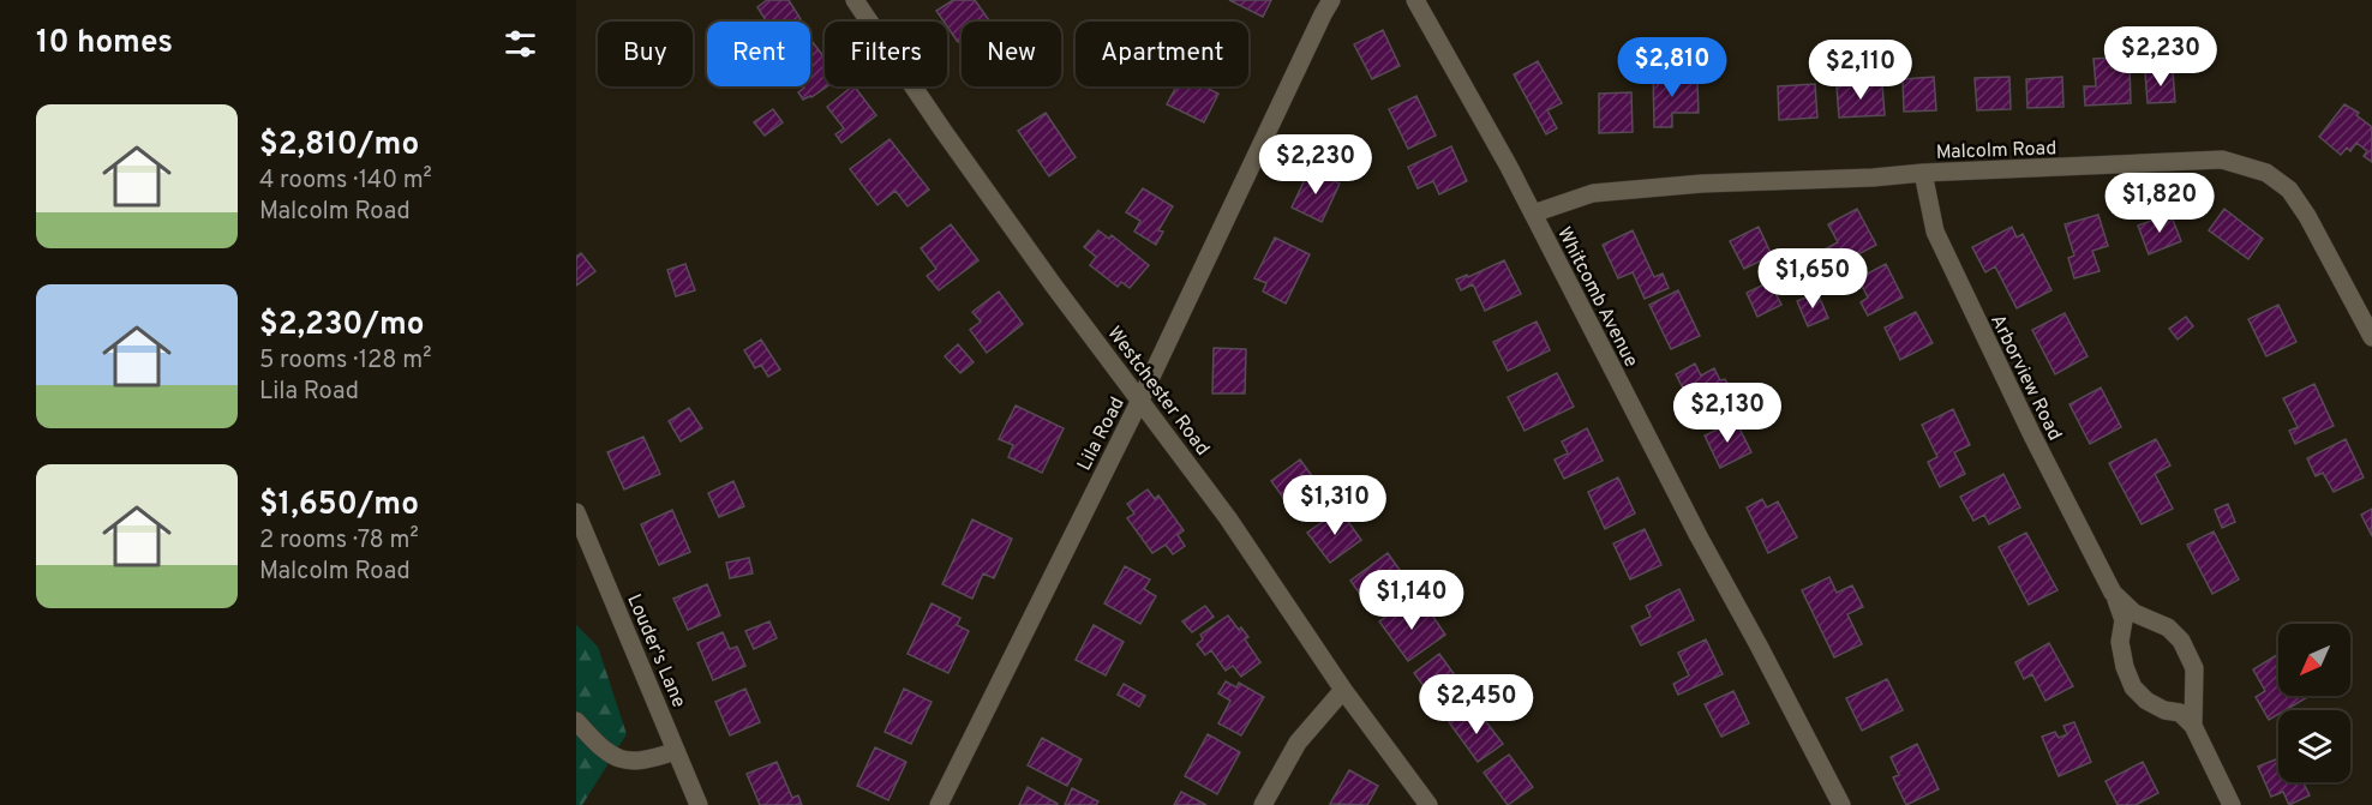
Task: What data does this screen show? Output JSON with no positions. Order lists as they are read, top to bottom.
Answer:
{
  "streets": {
    "street": [
      "Malcolm Road",
      "Whitcomb Avenue",
      "Arborview Road",
      "Westchester Road",
      "Lila Road",
      "Louder's Lane"
    ]
  },
  "crossings": [
    ["Malcolm Road", "Whitcomb Avenue"],
    ["Malcolm Road", "Arborview Road"],
    ["Westchester Road", "Lila Road"]
  ],
  "north": "bottom left",
  "page": {
    "heading": "10 homes",
    "chip": [
      "Buy",
      "Rent",
      "Filters",
      "New",
      "Apartment"
    ],
    "price": [
      "$2,230",
      "$2,810",
      "$2,110",
      "$2,230",
      "$1,820",
      "$1,650",
      "$2,130",
      "$1,310",
      "$1,140",
      "$2,450"
    ],
    "list": [
      {
        "name": "$2,810/mo",
        "note": "4 rooms · 140 m² · Malcolm Road"
      },
      {
        "name": "$2,230/mo",
        "note": "5 rooms · 128 m² · Lila Road"
      },
      {
        "name": "$1,650/mo",
        "note": "2 rooms · 78 m² · Malcolm Road"
      }
    ]
  }
}
